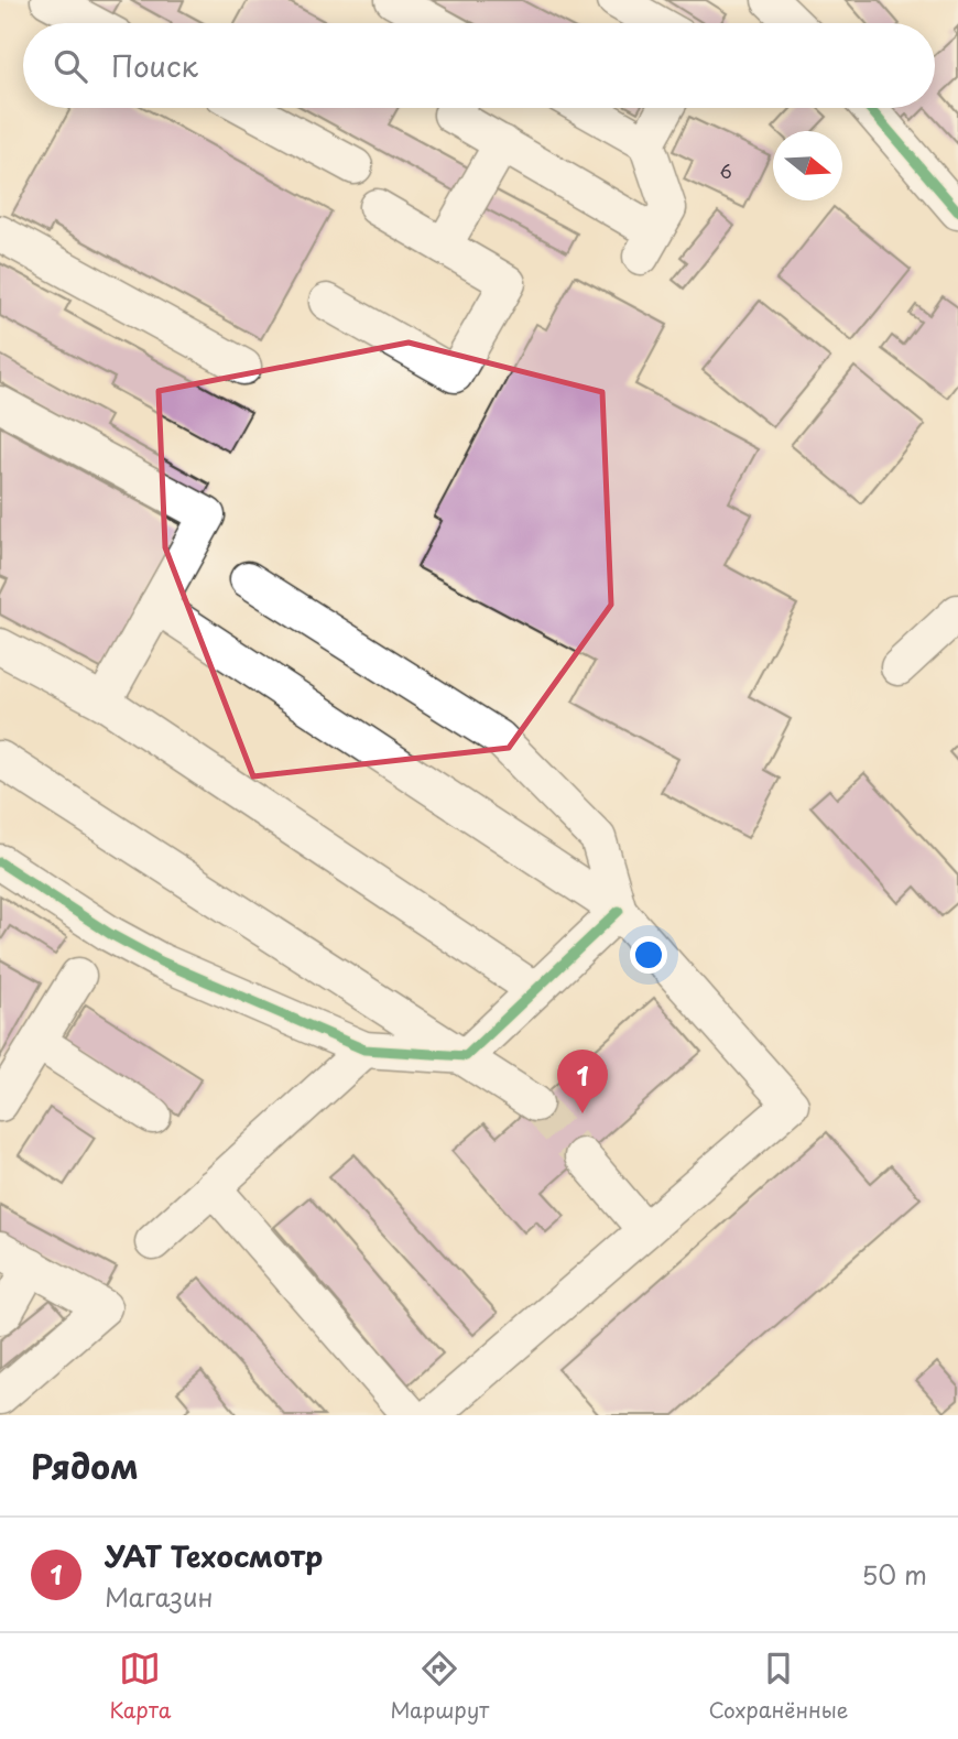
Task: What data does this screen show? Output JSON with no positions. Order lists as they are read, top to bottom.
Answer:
{
  "house_numbers": ["6"],
  "north": "right",
  "page": {
    "search": "Поиск",
    "pins": "1",
    "heading": "Рядом",
    "list": [
      {
        "mark": "1",
        "name": "УАТ Техосмотр",
        "note": "Магазин",
        "value": "50 m"
      }
    ],
    "nav": ["Карта", "Маршрут", "Сохранённые"]
  }
}
